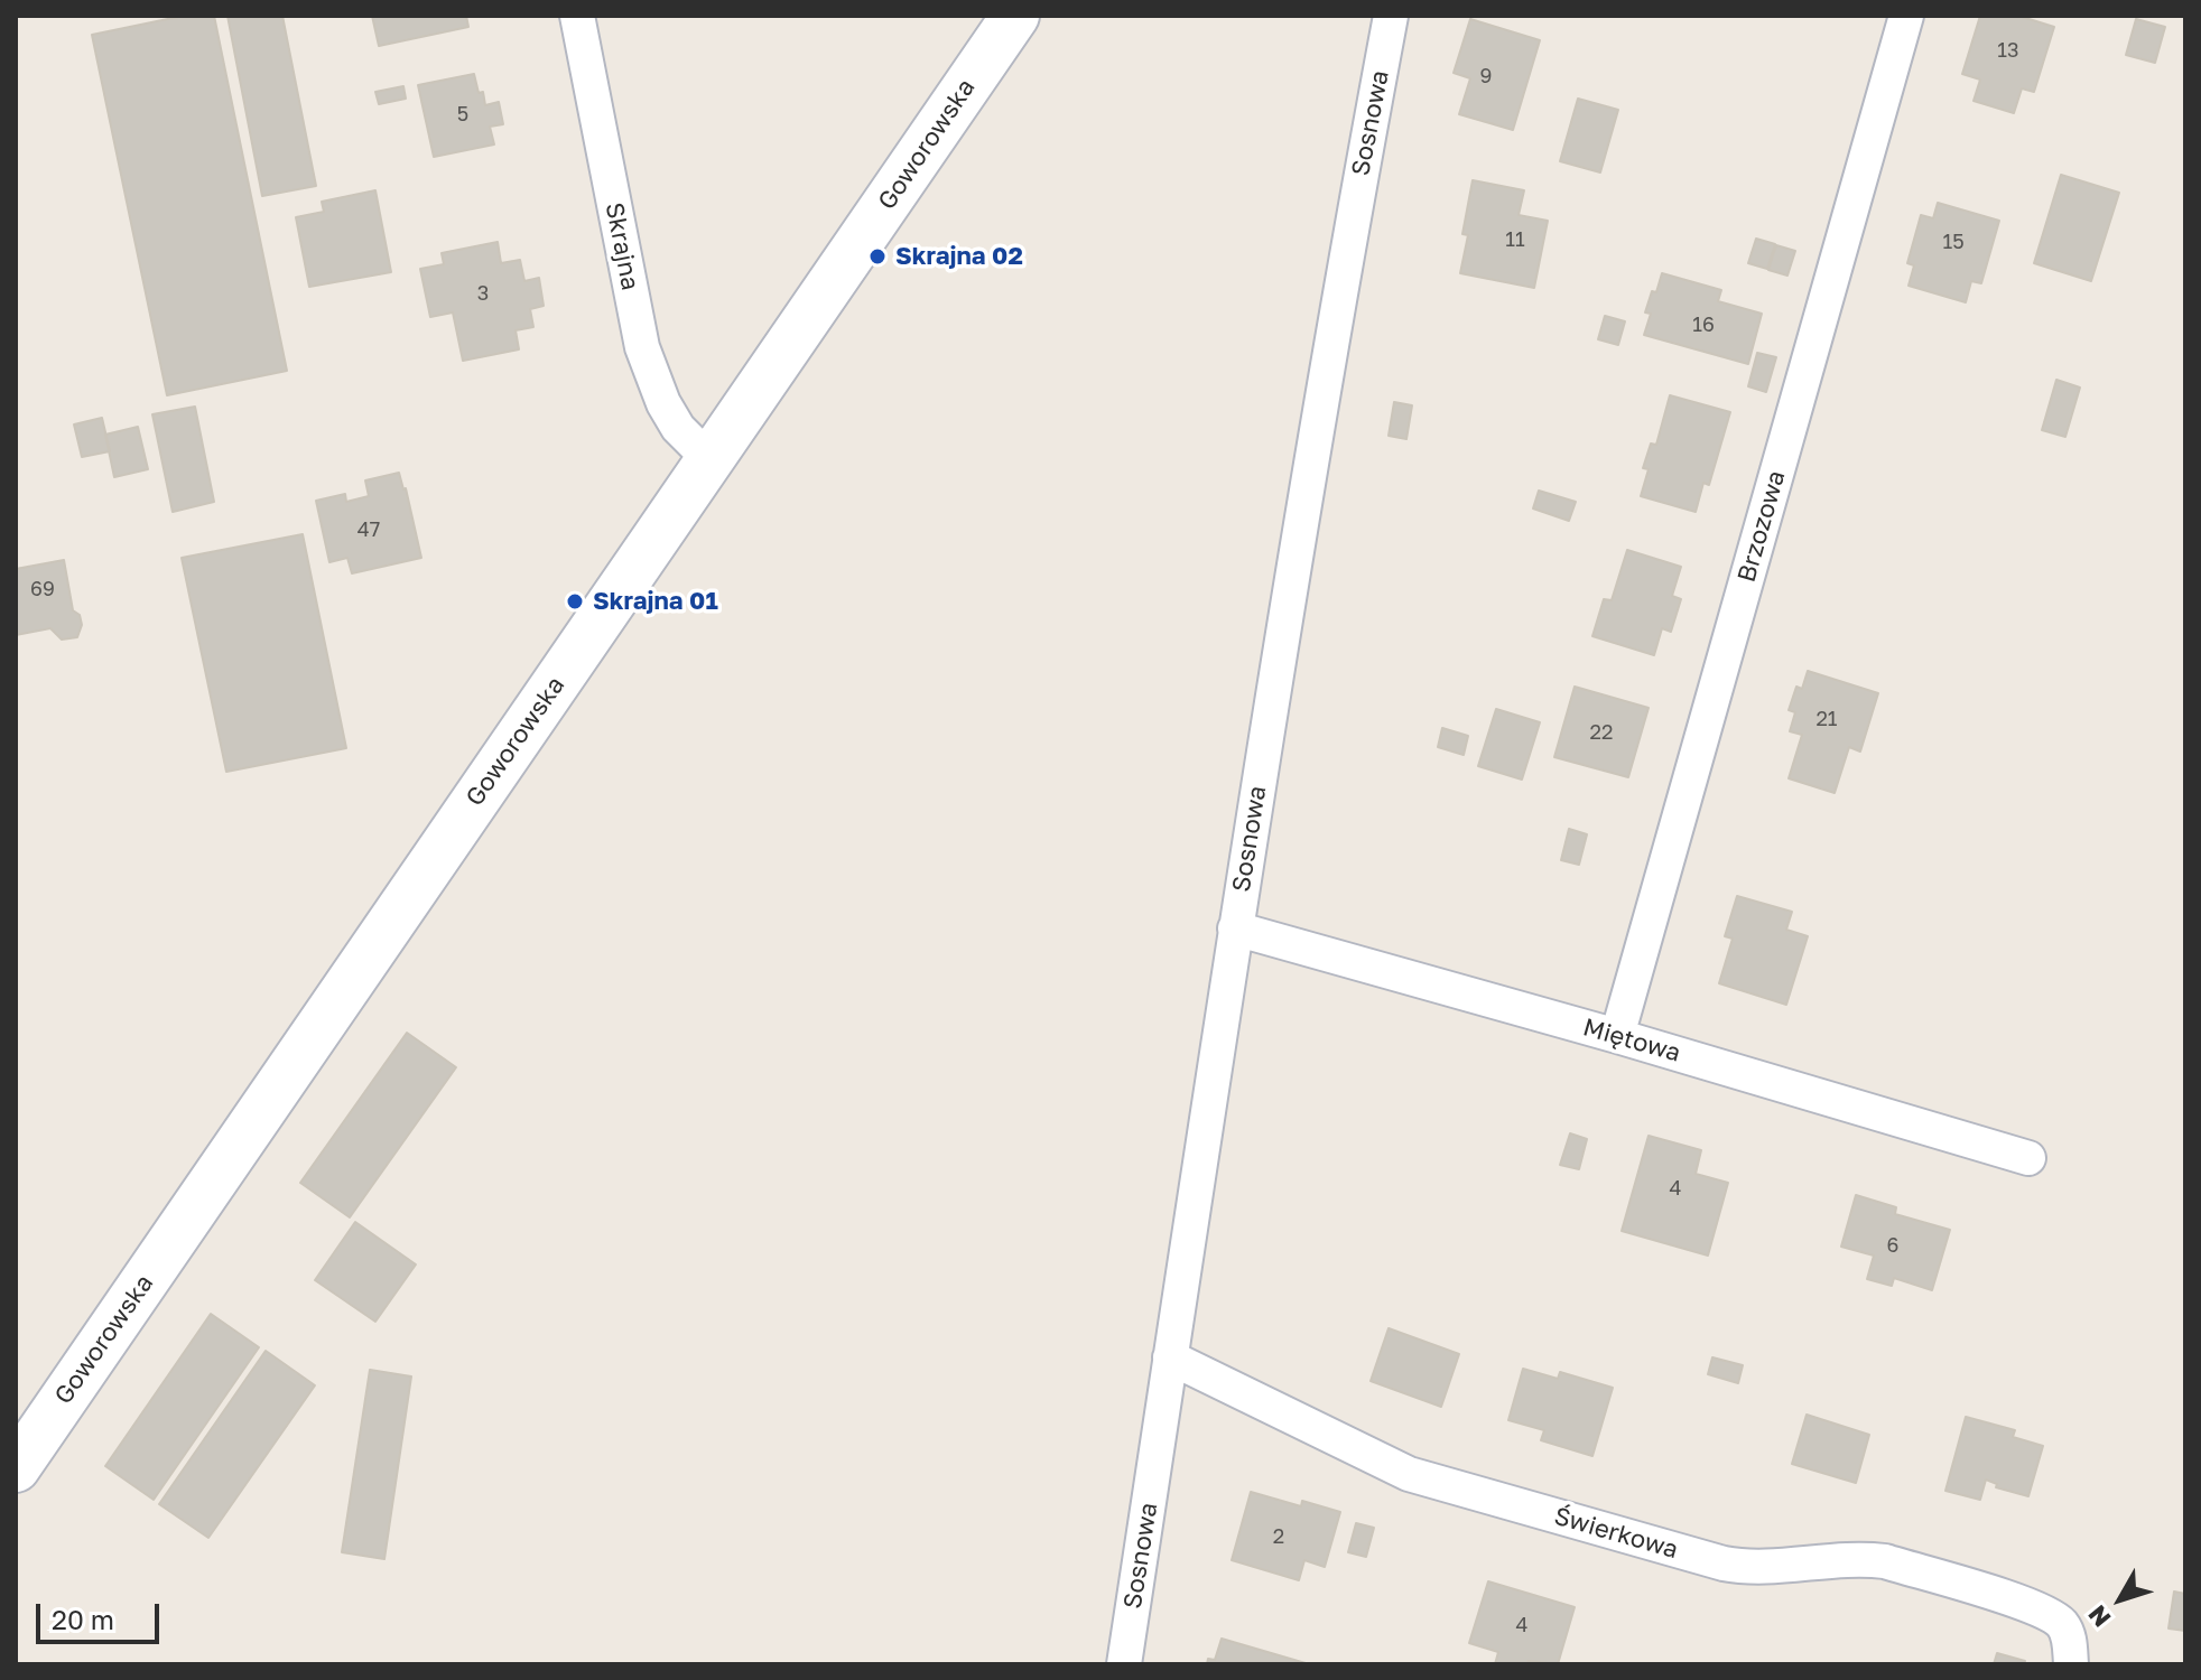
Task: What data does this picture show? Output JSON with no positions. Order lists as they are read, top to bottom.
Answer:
{
  "streets": {
    "main road": ["Goworowska"],
    "street": [
      "Sosnowa",
      "Skrajna",
      "Brzozowa",
      "Miętowa",
      "Świerkowa"
    ]
  },
  "crossings": [
    ["Sosnowa", "Miętowa"],
    ["Sosnowa", "Świerkowa"],
    ["Goworowska", "Skrajna"],
    ["Brzozowa", "Miętowa"]
  ],
  "places": ["Skrajna 02", "Skrajna 01"],
  "house_numbers": [
    "13",
    "9",
    "5",
    "11",
    "15",
    "3",
    "16",
    "47",
    "69",
    "21",
    "22",
    "4",
    "6",
    "2",
    "4"
  ],
  "scale_bar": "20 m",
  "north": "bottom left"
}
